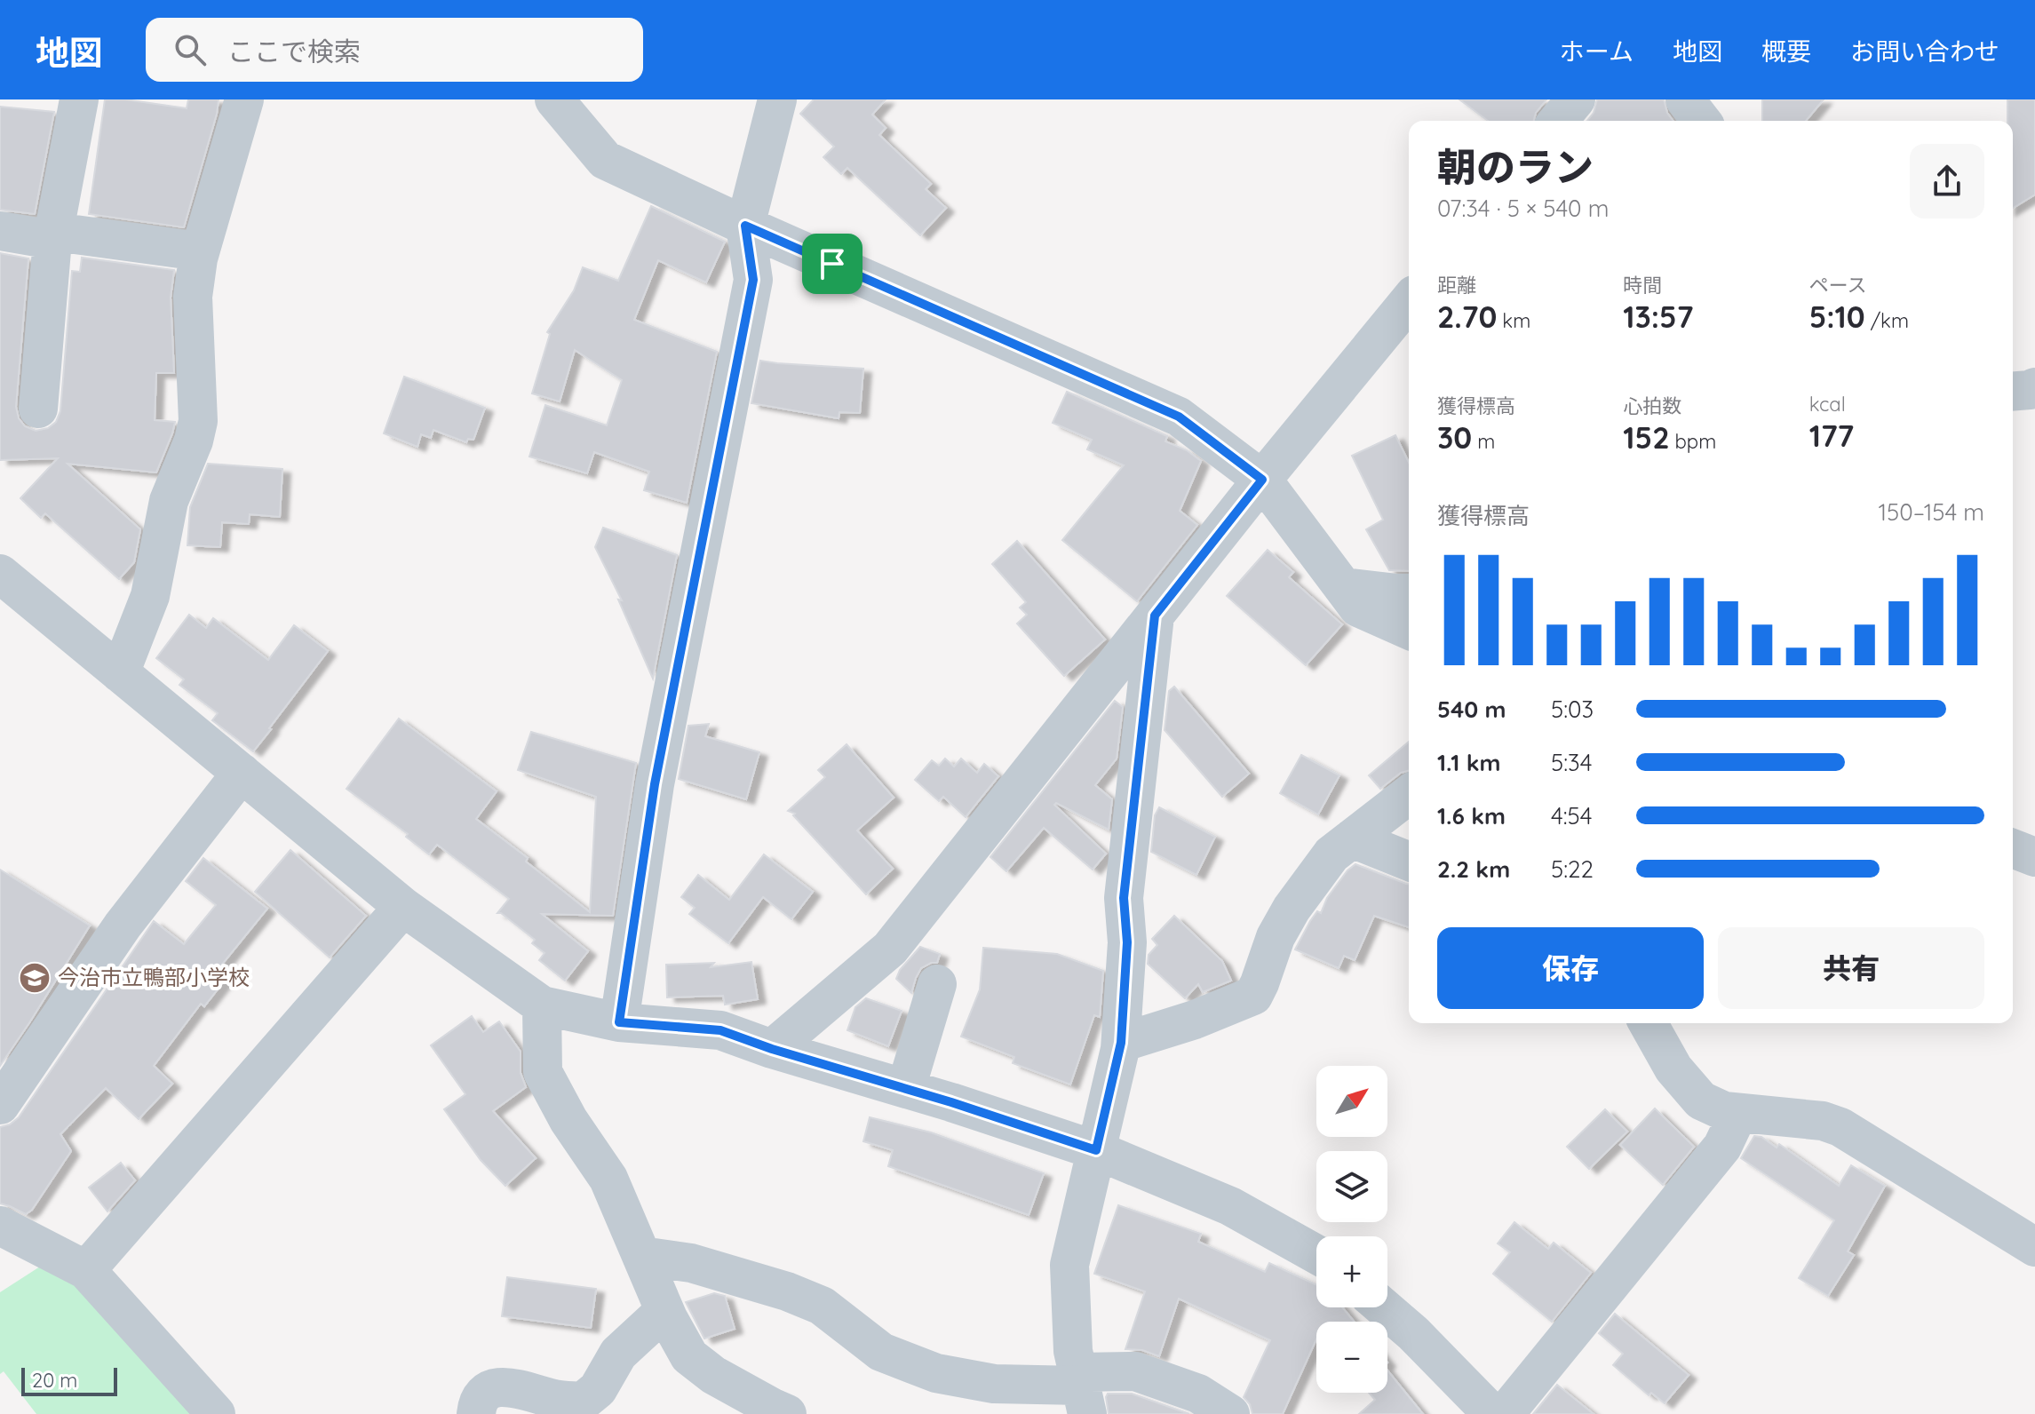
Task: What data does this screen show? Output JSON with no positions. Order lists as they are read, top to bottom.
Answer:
{
  "places": {
    "school or university": ["今治市立鴨部小学校"]
  },
  "scale_bar": "20 m",
  "north": "top right",
  "page": {
    "header": "地図",
    "search": "ここで検索",
    "nav": [
      "ホーム",
      "地図",
      "概要",
      "お問い合わせ"
    ],
    "heading": ["朝のラン", "07:34 · 5 × 540 m"],
    "stats": [
      ["距離", "2.70 km"],
      ["時間", "13:57"],
      ["ペース", "5:10 /km"],
      ["獲得標高", "30 m"],
      ["心拍数", "152 bpm"],
      ["kcal", "177"]
    ],
    "chart": ["獲得標高", "150–154 m"],
    "list": [
      {
        "name": "540 m",
        "note": "5:03"
      },
      {
        "name": "1.1 km",
        "note": "5:34"
      },
      {
        "name": "1.6 km",
        "note": "4:54"
      },
      {
        "name": "2.2 km",
        "note": "5:22"
      }
    ],
    "buttons": ["保存", "共有"],
    "map_buttons": ["+", "−"],
    "scale": "20 m"
  }
}
